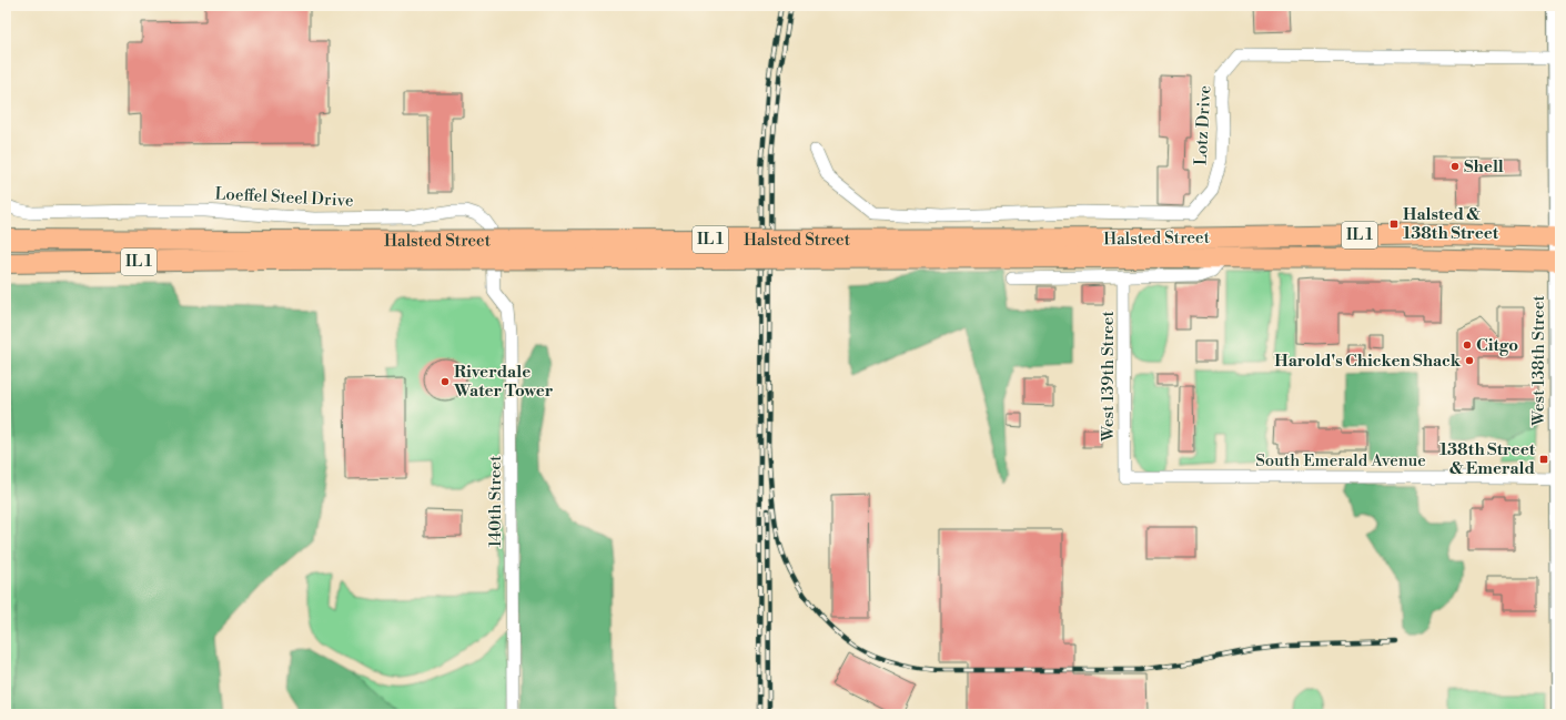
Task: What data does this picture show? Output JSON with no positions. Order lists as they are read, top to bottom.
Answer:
{
  "streets": {
    "main road": ["IL 1", "Halsted Street"],
    "street": [
      "Lotz Drive",
      "Loeffel Steel Drive",
      "West 138th Street",
      "West 139th Street",
      "South Emerald Avenue",
      "140th Street"
    ]
  },
  "crossings": [
    ["Lotz Drive", "West 138th Street"],
    ["Loeffel Steel Drive", "140th Street"],
    ["Halsted Street", "West 138th Street"],
    ["Halsted Street", "West 139th Street"],
    ["West 138th Street", "South Emerald Avenue"],
    ["West 139th Street", "South Emerald Avenue"]
  ],
  "places": {
    "other": [
      "Shell",
      "Citgo",
      "Harold's Chicken Shack",
      "Riverdale Water Tower"
    ],
    "transit": ["Halsted & 138th Street", "138th Street & Emerald"]
  }
}
